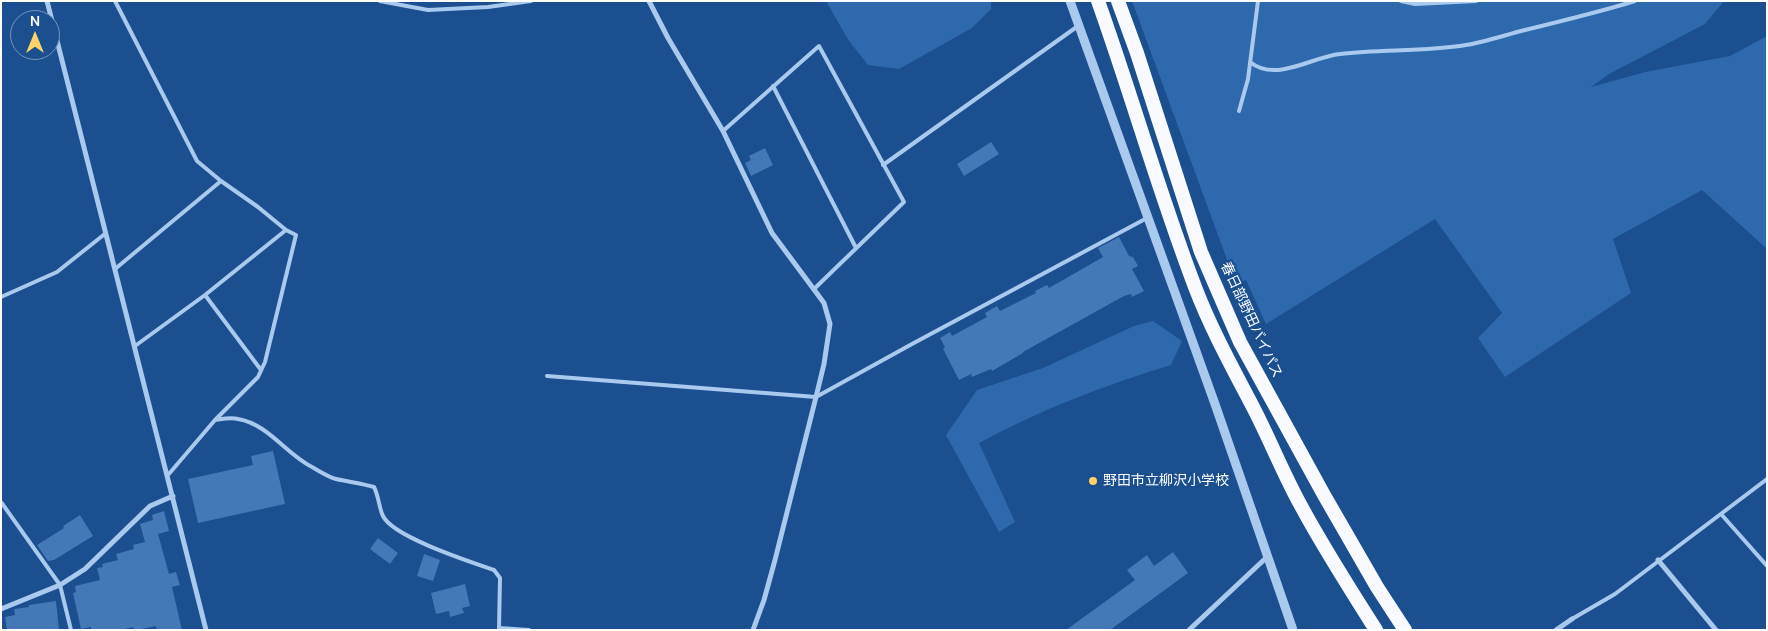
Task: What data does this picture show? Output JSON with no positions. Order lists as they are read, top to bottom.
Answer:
{
  "streets": {
    "highway": ["春日部野田バイパス"]
  },
  "places": ["野田市立柳沢小学校"],
  "north": "top"
}
